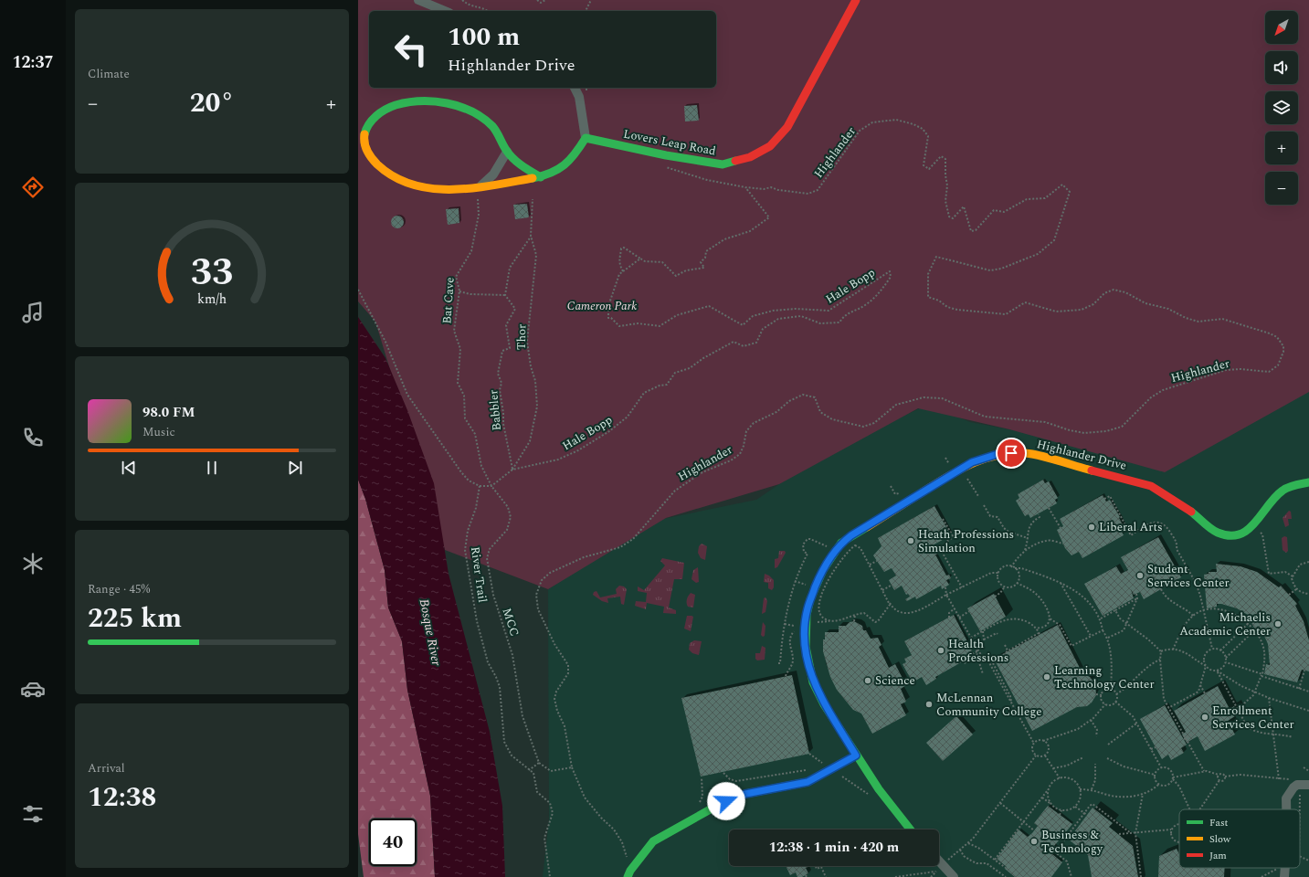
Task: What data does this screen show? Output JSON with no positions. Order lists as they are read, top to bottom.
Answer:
{
  "streets": {
    "street": ["Lovers Leap Road", "Highlander Drive"],
    "path": [
      "Highlander",
      "Hale Bopp",
      "Bat Cave",
      "Thor",
      "Babbler",
      "River Trail",
      "MCC"
    ]
  },
  "crossings": [
    ["Hale Bopp", "Bat Cave"],
    ["Hale Bopp", "Thor"],
    ["Hale Bopp", "Babbler"],
    ["Hale Bopp", "MCC"],
    ["Bat Cave", "MCC"],
    ["Thor", "Babbler"]
  ],
  "water": ["Bosque River"],
  "parks": ["Cameron Park"],
  "places": [
    "Liberal Arts",
    "Heath Professions Simulation",
    "Student Services Center",
    "Michaelis Academic Center",
    "Health Professions",
    "Learning Technology Center",
    "Science",
    "McLennan Community College",
    "Enrollment Services Center",
    "Business & Technology"
  ],
  "legend": ["Fast", "Slow", "Jam"],
  "north": "bottom left",
  "page": {
    "tabs": "12:37",
    "tile": [
      "Climate",
      ["Range · 45%", "225 km"],
      ["Arrival", "12:38"]
    ],
    "map_buttons": ["+", "−"],
    "turn": ["100 m", "Highlander Drive"],
    "heat": ["−", "20°", "+"],
    "song": ["98.0 FM", "Music"],
    "limit": "40",
    "trip": "12:38 · 1 min · 420 m",
    "gauge": ["33", "km/h"]
  }
}
